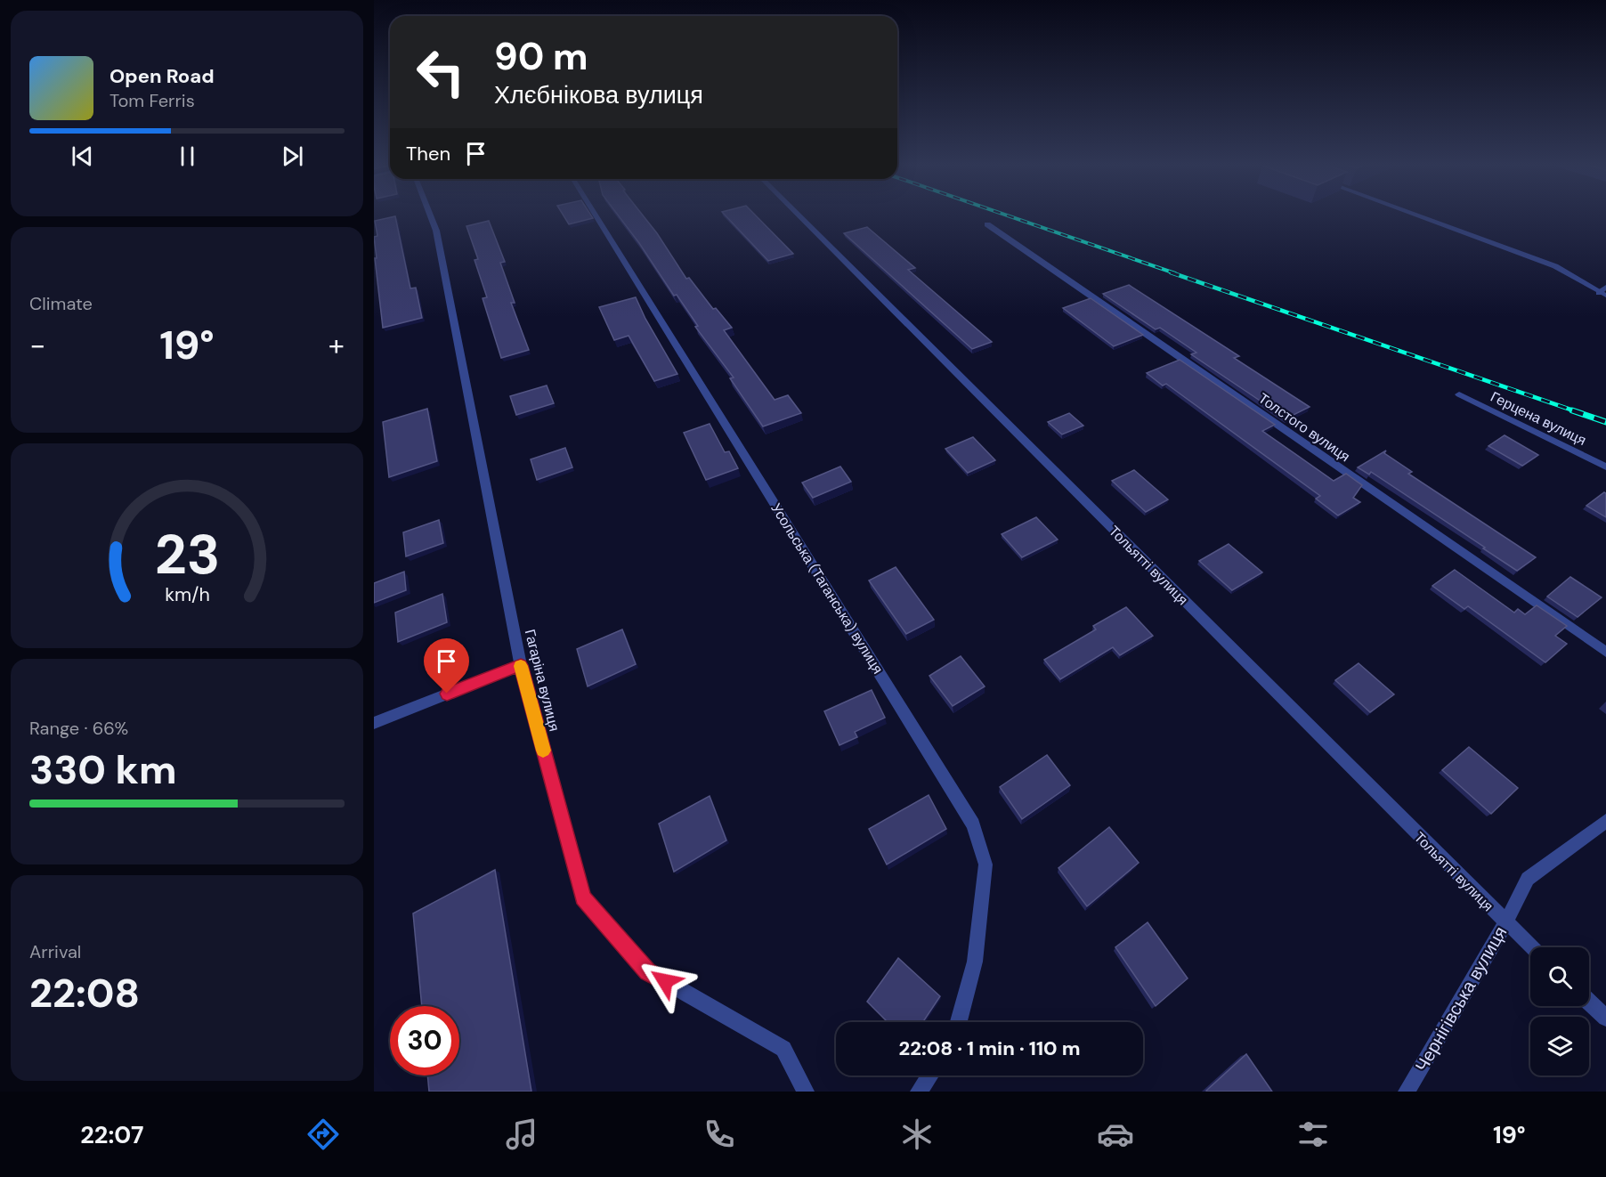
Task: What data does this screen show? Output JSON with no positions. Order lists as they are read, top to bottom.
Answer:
{
  "streets": {
    "street": [
      "Герцена вулиця",
      "Толстого вулиця",
      "Тольятті вулиця",
      "Усольська (Таганська) вулиця",
      "Гагаріна вулиця",
      "Чернігівська вулиця"
    ]
  },
  "crossings": [
    ["Тольятті вулиця", "Чернігівська вулиця"]
  ],
  "page": {
    "turn": ["90 m", "Хлєбнікова вулиця"],
    "song": ["Open Road", "Tom Ferris"],
    "then": "Then",
    "tile": [
      "Climate",
      ["Range · 66%", "330 km"],
      ["Arrival", "22:08"]
    ],
    "heat": ["−", "19°", "+"],
    "limit": "30",
    "trip": "22:08 · 1 min · 110 m",
    "tabs": ["22:07", "19°"],
    "gauge": ["23", "km/h"]
  }
}
